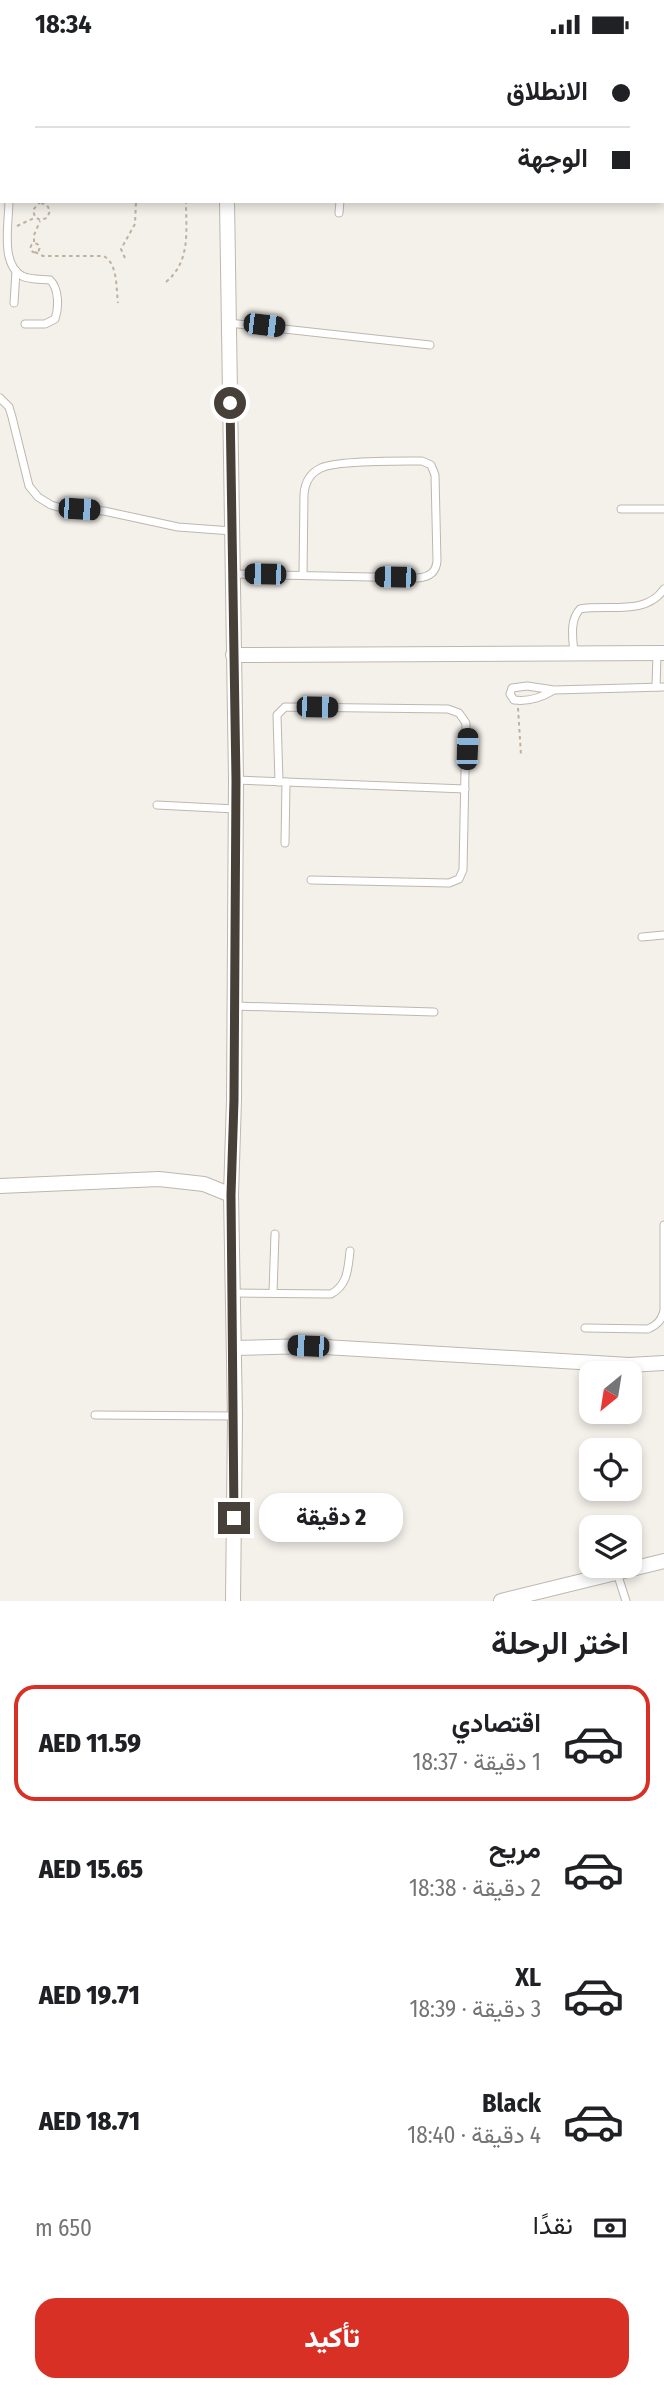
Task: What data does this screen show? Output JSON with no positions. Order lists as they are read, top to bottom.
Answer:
{
  "north": "bottom left",
  "page": {
    "status": "18:34",
    "banner": ["الانطلاق", "الوجهة"],
    "bubble": "2 دقيقة",
    "heading": "اختر الرحلة",
    "list": [
      {
        "name": "اقتصادي",
        "note": "1 دقيقة · 18:37",
        "value": "AED 11.59"
      },
      {
        "name": "مريح",
        "note": "2 دقيقة · 18:38",
        "value": "AED 15.65"
      },
      {
        "name": "XL",
        "note": "3 دقيقة · 18:39",
        "value": "AED 19.71"
      },
      {
        "name": "Black",
        "note": "4 دقيقة · 18:40",
        "value": "AED 18.71"
      }
    ],
    "pay": ["نقدًا", "650 m"],
    "buttons": "تأكيد"
  }
}
